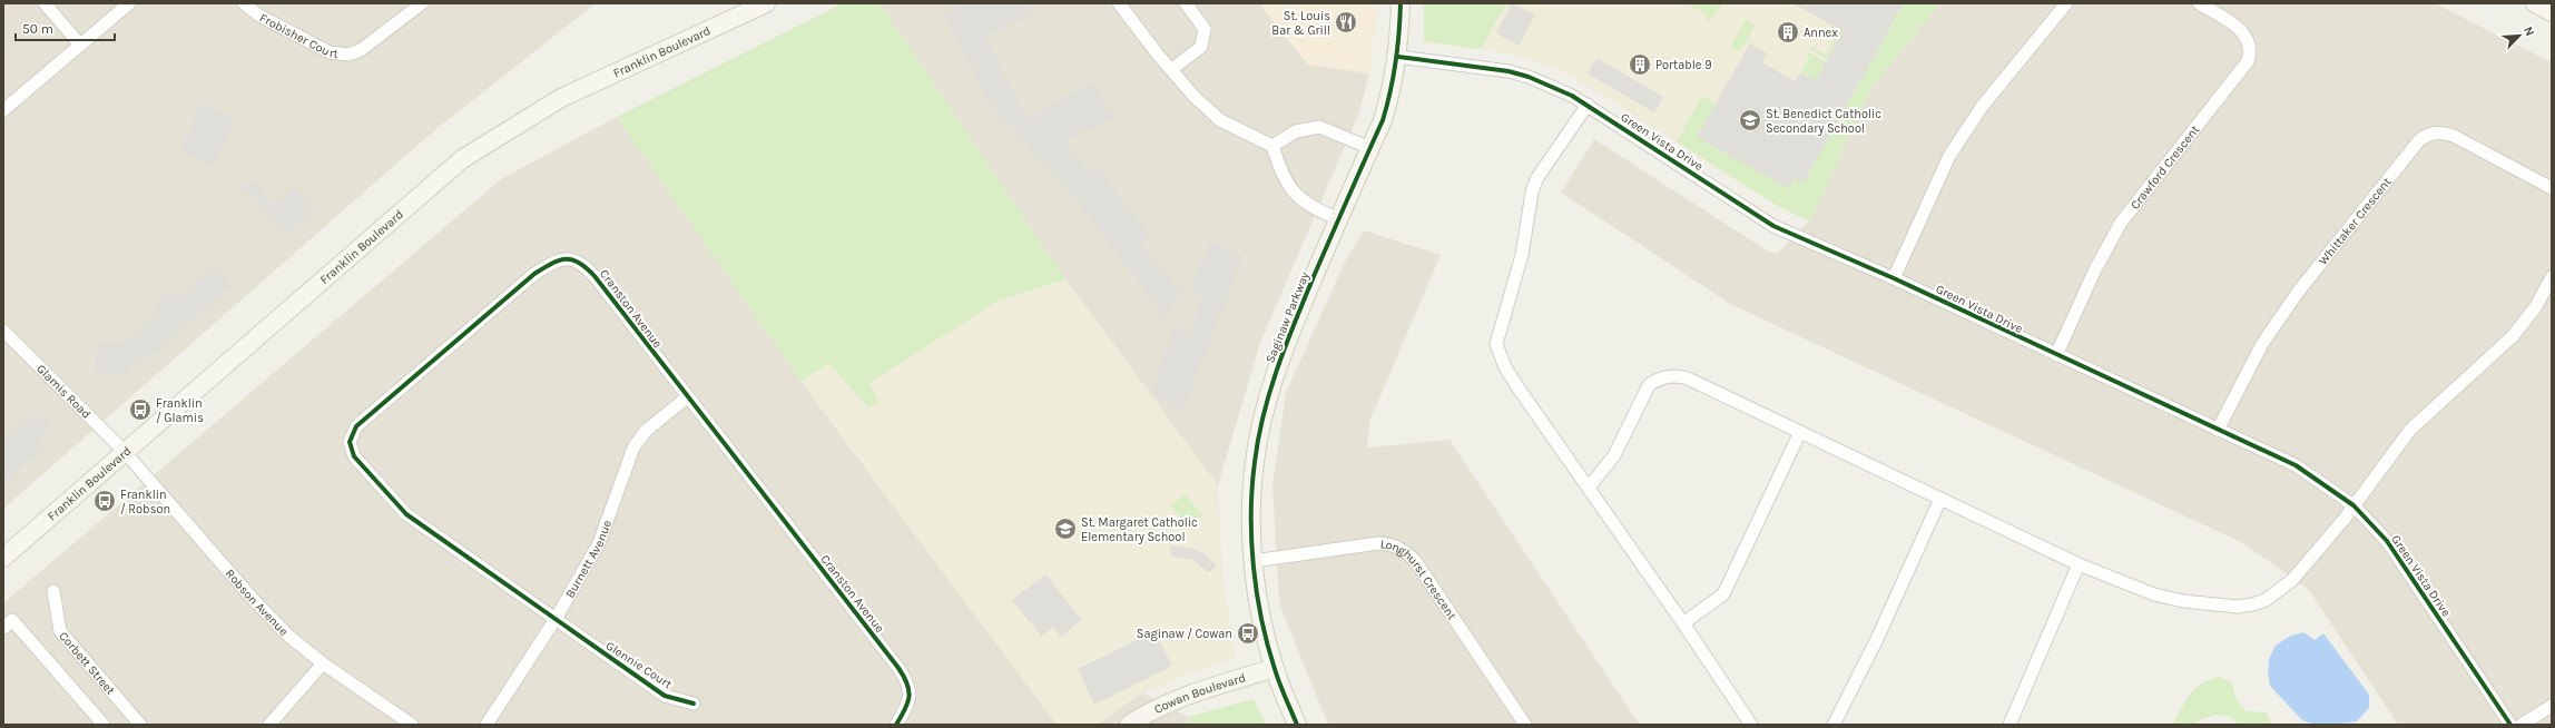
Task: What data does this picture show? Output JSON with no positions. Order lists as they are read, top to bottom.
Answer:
{
  "streets": {
    "main road": ["Franklin Boulevard", "Saginaw Parkway", "Cowan Boulevard"],
    "street": [
      "Frobisher Court",
      "Green Vista Drive",
      "Crawford Crescent",
      "Whittaker Crescent",
      "Cranston Avenue",
      "Glamis Road",
      "Burnett Avenue",
      "Longhurst Crescent",
      "Robson Avenue",
      "Corbett Street",
      "Glennie Court"
    ]
  },
  "crossings": [
    ["Franklin Boulevard", "Glamis Road"],
    ["Franklin Boulevard", "Robson Avenue"],
    ["Green Vista Drive", "Crawford Crescent"],
    ["Green Vista Drive", "Whittaker Crescent"],
    ["Green Vista Drive", "Saginaw Parkway"],
    ["Cranston Avenue", "Burnett Avenue"],
    ["Cranston Avenue", "Glennie Court"],
    ["Saginaw Parkway", "Longhurst Crescent"],
    ["Saginaw Parkway", "Cowan Boulevard"],
    ["Glamis Road", "Robson Avenue"],
    ["Burnett Avenue", "Glennie Court"]
  ],
  "places": {
    "restaurant": ["St. Louis Bar & Grill"],
    "building": ["Annex", "Portable 9"],
    "school or university": ["St. Benedict Catholic Secondary School", "St. Margaret Catholic Elementary School"],
    "bus stop": ["Franklin / Glamis", "Franklin / Robson", "Saginaw / Cowan"]
  },
  "scale_bar": "50 m",
  "north": "top right"
}
